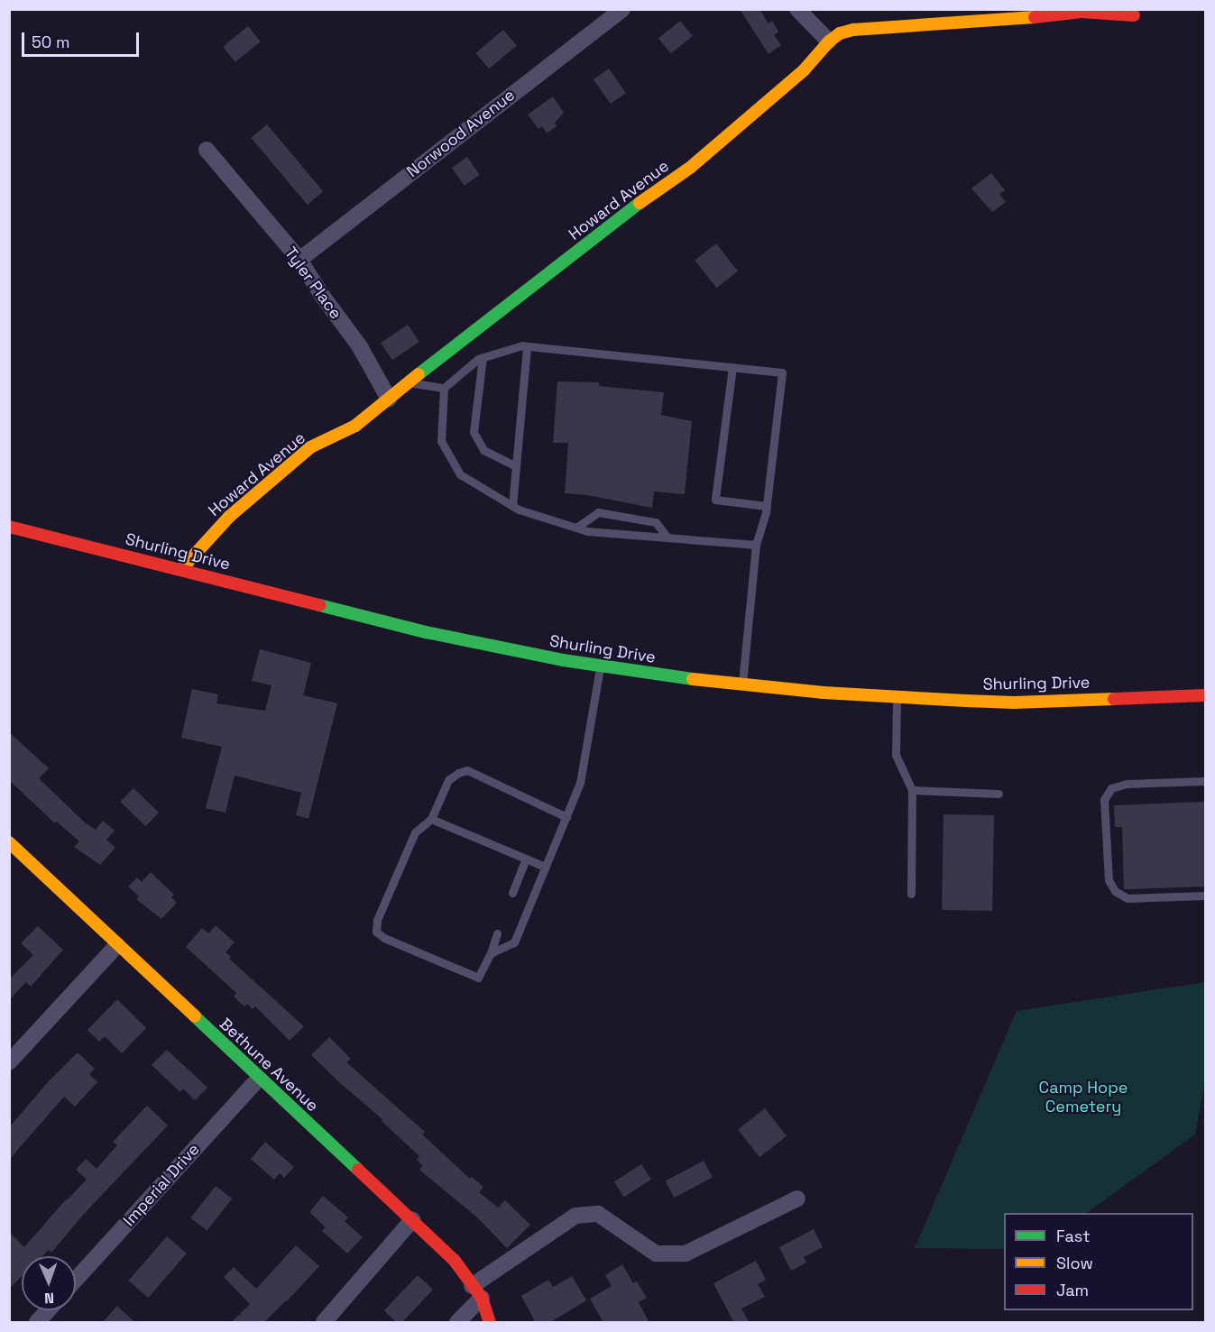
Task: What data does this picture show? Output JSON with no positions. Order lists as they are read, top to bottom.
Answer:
{
  "streets": {
    "street": [
      "Norwood Avenue",
      "Howard Avenue",
      "Tyler Place",
      "Shurling Drive",
      "Bethune Avenue",
      "Imperial Drive"
    ]
  },
  "crossings": [
    ["Norwood Avenue", "Tyler Place"],
    ["Howard Avenue", "Tyler Place"],
    ["Howard Avenue", "Shurling Drive"],
    ["Bethune Avenue", "Imperial Drive"]
  ],
  "parks": ["Camp Hope Cemetery"],
  "legend": ["Fast", "Slow", "Jam"],
  "scale_bar": "50 m",
  "north": "bottom"
}
